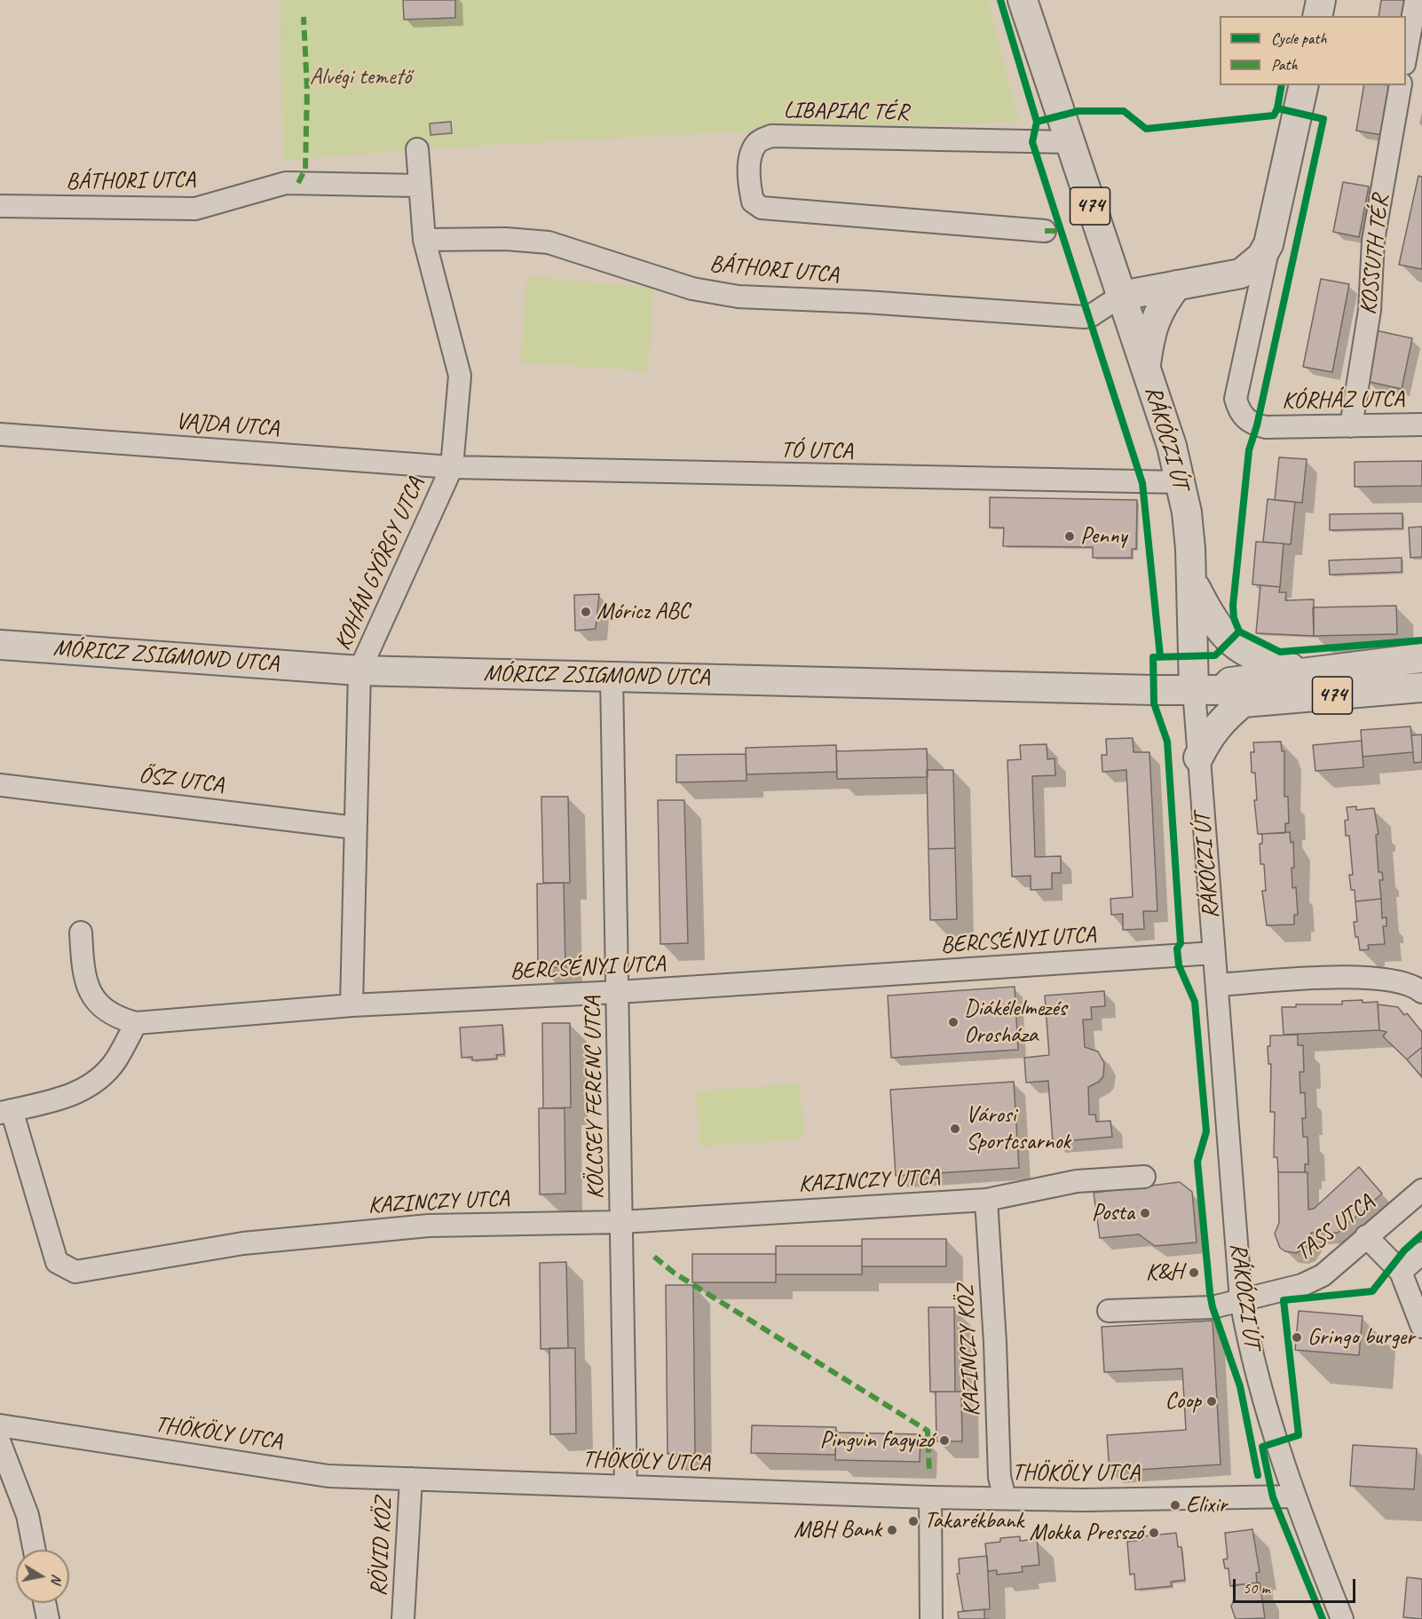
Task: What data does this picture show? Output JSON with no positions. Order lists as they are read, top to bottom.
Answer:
{
  "streets": {
    "main road": ["474", "RÁKÓCZI ÚT", "MÓRICZ ZSIGMOND UTCA"],
    "street": [
      "LIBAPIAC TÉR",
      "BÁTHORI UTCA",
      "KOSSUTH TÉR",
      "KÓRHÁZ UTCA",
      "VAJDA UTCA",
      "TÓ UTCA",
      "KOHÁN GYÖRGY UTCA",
      "ŐSZ UTCA",
      "BERCSÉNYI UTCA",
      "KÖLCSEY FERENC UTCA",
      "KAZINCZY UTCA",
      "TASS UTCA",
      "KAZINCZY KÖZ",
      "THÖKÖLY UTCA",
      "RÖVID KÖZ"
    ]
  },
  "crossings": [
    ["LIBAPIAC TÉR", "RÁKÓCZI ÚT"],
    ["BÁTHORI UTCA", "RÁKÓCZI ÚT"],
    ["BÁTHORI UTCA", "KOHÁN GYÖRGY UTCA"],
    ["474", "RÁKÓCZI ÚT"],
    ["474", "MÓRICZ ZSIGMOND UTCA"],
    ["KOSSUTH TÉR", "KÓRHÁZ UTCA"],
    ["VAJDA UTCA", "TÓ UTCA"],
    ["VAJDA UTCA", "KOHÁN GYÖRGY UTCA"],
    ["RÁKÓCZI ÚT", "TÓ UTCA"],
    ["RÁKÓCZI ÚT", "MÓRICZ ZSIGMOND UTCA"],
    ["RÁKÓCZI ÚT", "BERCSÉNYI UTCA"],
    ["RÁKÓCZI ÚT", "TASS UTCA"],
    ["RÁKÓCZI ÚT", "THÖKÖLY UTCA"],
    ["TÓ UTCA", "KOHÁN GYÖRGY UTCA"],
    ["KOHÁN GYÖRGY UTCA", "MÓRICZ ZSIGMOND UTCA"],
    ["KOHÁN GYÖRGY UTCA", "ŐSZ UTCA"],
    ["KOHÁN GYÖRGY UTCA", "BERCSÉNYI UTCA"],
    ["MÓRICZ ZSIGMOND UTCA", "KÖLCSEY FERENC UTCA"],
    ["BERCSÉNYI UTCA", "KÖLCSEY FERENC UTCA"],
    ["KÖLCSEY FERENC UTCA", "KAZINCZY UTCA"],
    ["KÖLCSEY FERENC UTCA", "THÖKÖLY UTCA"],
    ["KAZINCZY UTCA", "KAZINCZY KÖZ"],
    ["KAZINCZY KÖZ", "THÖKÖLY UTCA"],
    ["THÖKÖLY UTCA", "RÖVID KÖZ"]
  ],
  "parks": ["Alvégi temető"],
  "places": [
    "Penny",
    "Móricz ABC",
    "Diákélelmezés Orosháza",
    "Városi Sportcsarnok",
    "Posta",
    "K&H",
    "Gringo burger",
    "Coop",
    "Pingvin fagyizó",
    "Elixir",
    "Takarékbank",
    "MBH Bank",
    "Mokka Presszó"
  ],
  "legend": ["Cycle path", "Path"],
  "scale_bar": "50 m",
  "north": "right"
}
